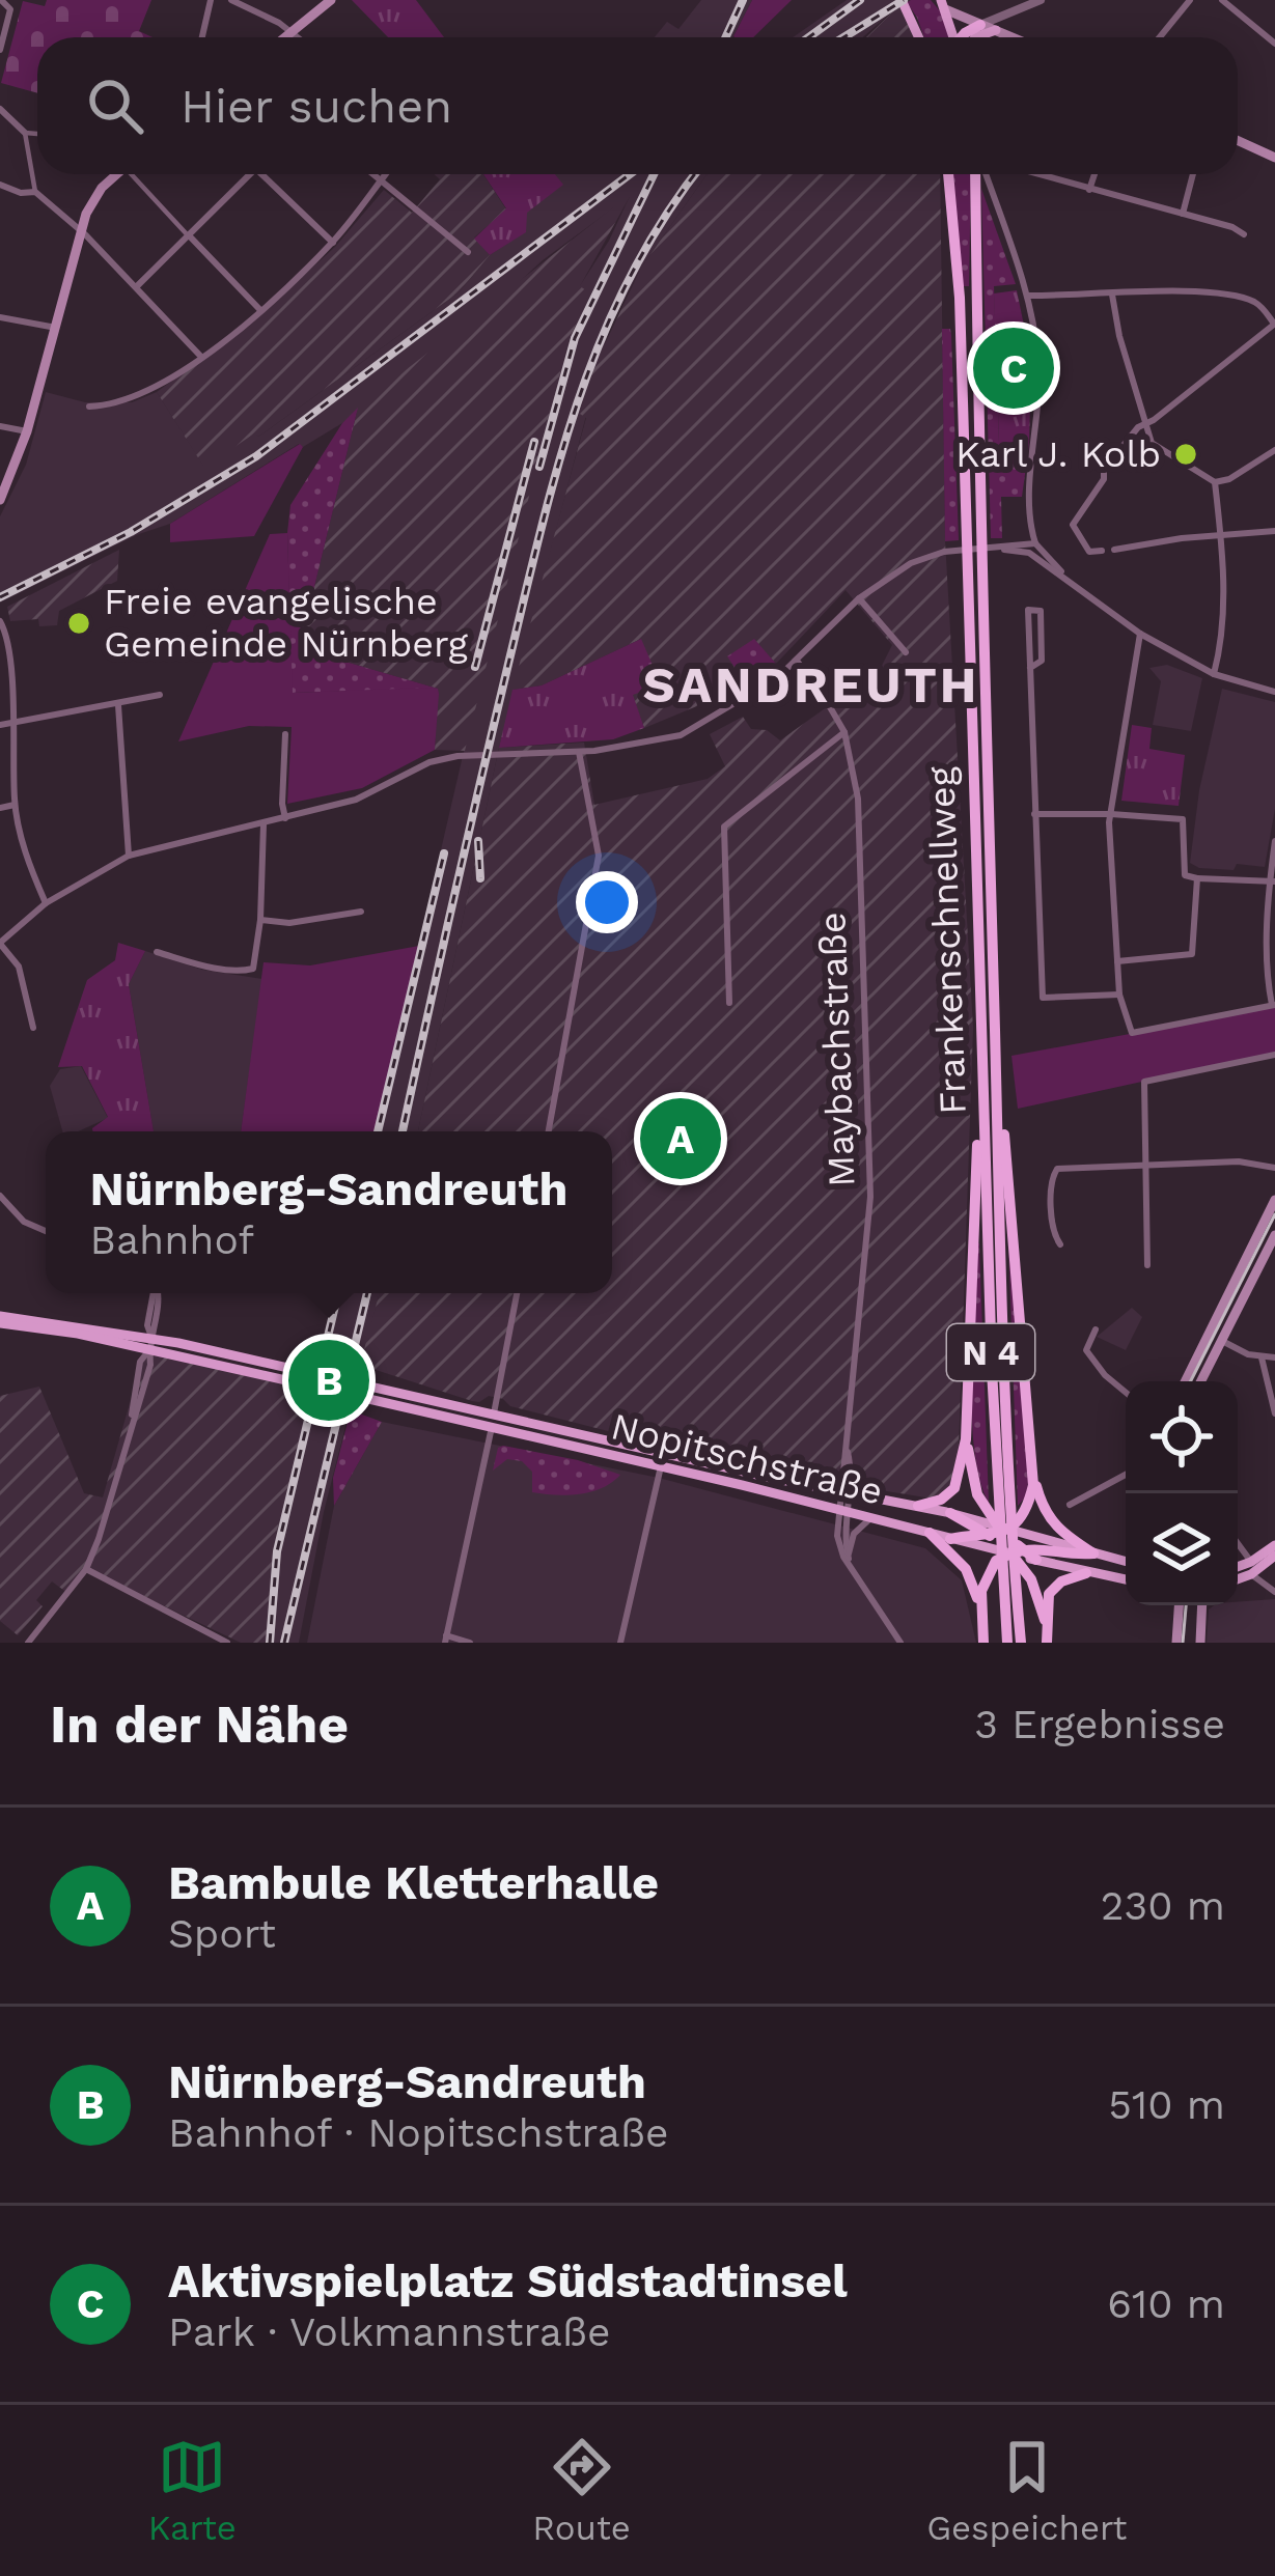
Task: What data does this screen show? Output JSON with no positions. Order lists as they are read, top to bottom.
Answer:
{
  "streets": {
    "highway": ["Frankenschnellweg", "N 4"],
    "main road": ["Nopitschstraße"],
    "street": ["Maybachstraße"]
  },
  "crossings": [
    ["Maybachstraße", "Nopitschstraße"]
  ],
  "districts": ["SANDREUTH"],
  "places": ["Karl J. Kolb", "Freie evangelische Gemeinde Nürnberg"],
  "page": {
    "search": "Hier suchen",
    "pins": ["C", "A", "B"],
    "popup": ["Nürnberg-Sandreuth", "Bahnhof"],
    "heading": ["In der Nähe", "3 Ergebnisse"],
    "list": [
      {
        "mark": "A",
        "name": "Bambule Kletterhalle",
        "note": "Sport",
        "value": "230 m"
      },
      {
        "mark": "B",
        "name": "Nürnberg-Sandreuth",
        "note": "Bahnhof · Nopitschstraße",
        "value": "510 m"
      },
      {
        "mark": "C",
        "name": "Aktivspielplatz Südstadtinsel",
        "note": "Park · Volkmannstraße",
        "value": "610 m"
      }
    ],
    "nav": ["Karte", "Route", "Gespeichert"]
  }
}
